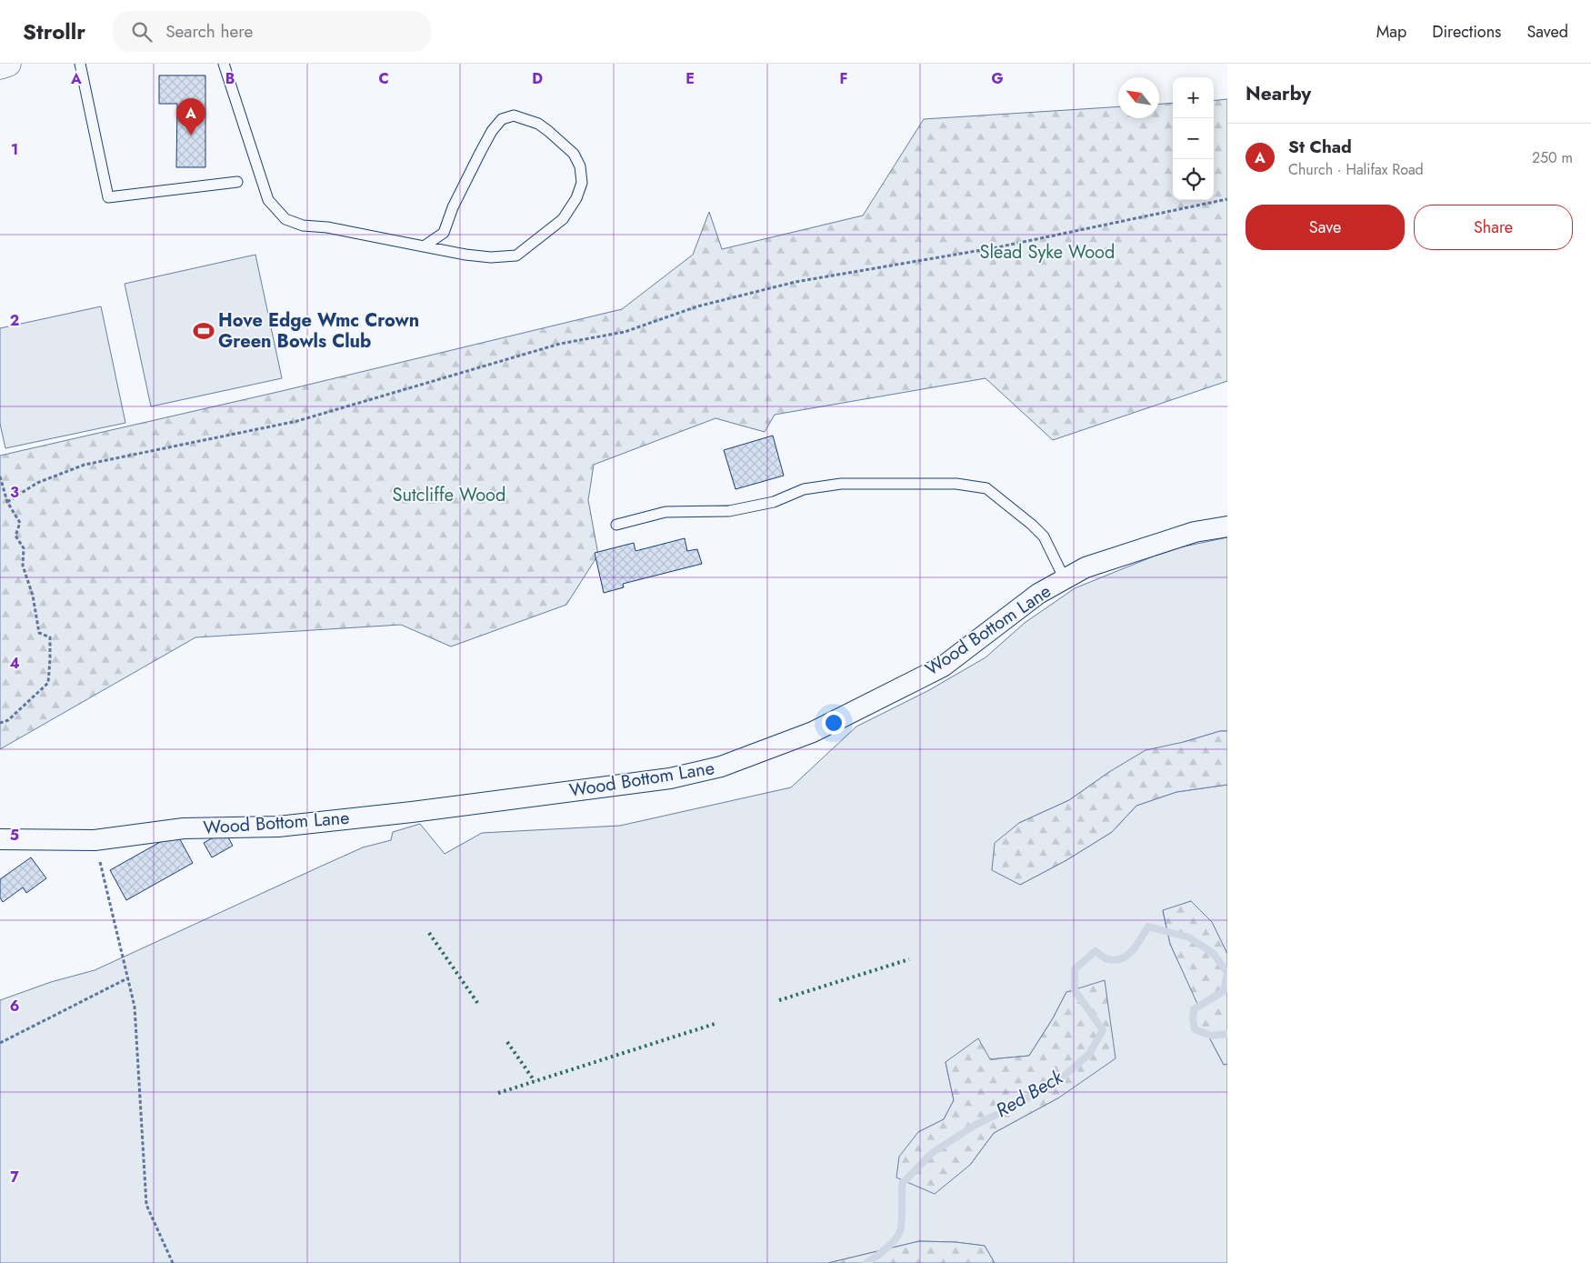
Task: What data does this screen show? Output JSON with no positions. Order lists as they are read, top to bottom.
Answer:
{
  "streets": {
    "street": ["Wood Bottom Lane"]
  },
  "water": ["Red Beck"],
  "parks": ["Slead Syke Wood", "Sutcliffe Wood"],
  "places": {
    "sports": ["Hove Edge Wmc Crown Green Bowls Club"]
  },
  "north": "top left",
  "page": {
    "header": "Strollr",
    "search": "Search here",
    "nav": ["Map", "Directions", "Saved"],
    "heading": "Nearby",
    "map_buttons": ["+", "−"],
    "pins": "A",
    "list": [
      {
        "mark": "A",
        "name": "St Chad",
        "note": "Church · Halifax Road",
        "value": "250 m"
      }
    ],
    "buttons": ["Save", "Share"]
  },
  "grid": {
    "columns": [
      "A",
      "B",
      "C",
      "D",
      "E",
      "F",
      "G"
    ],
    "rows": [
      "1",
      "2",
      "3",
      "4",
      "5",
      "6",
      "7"
    ]
  }
}
